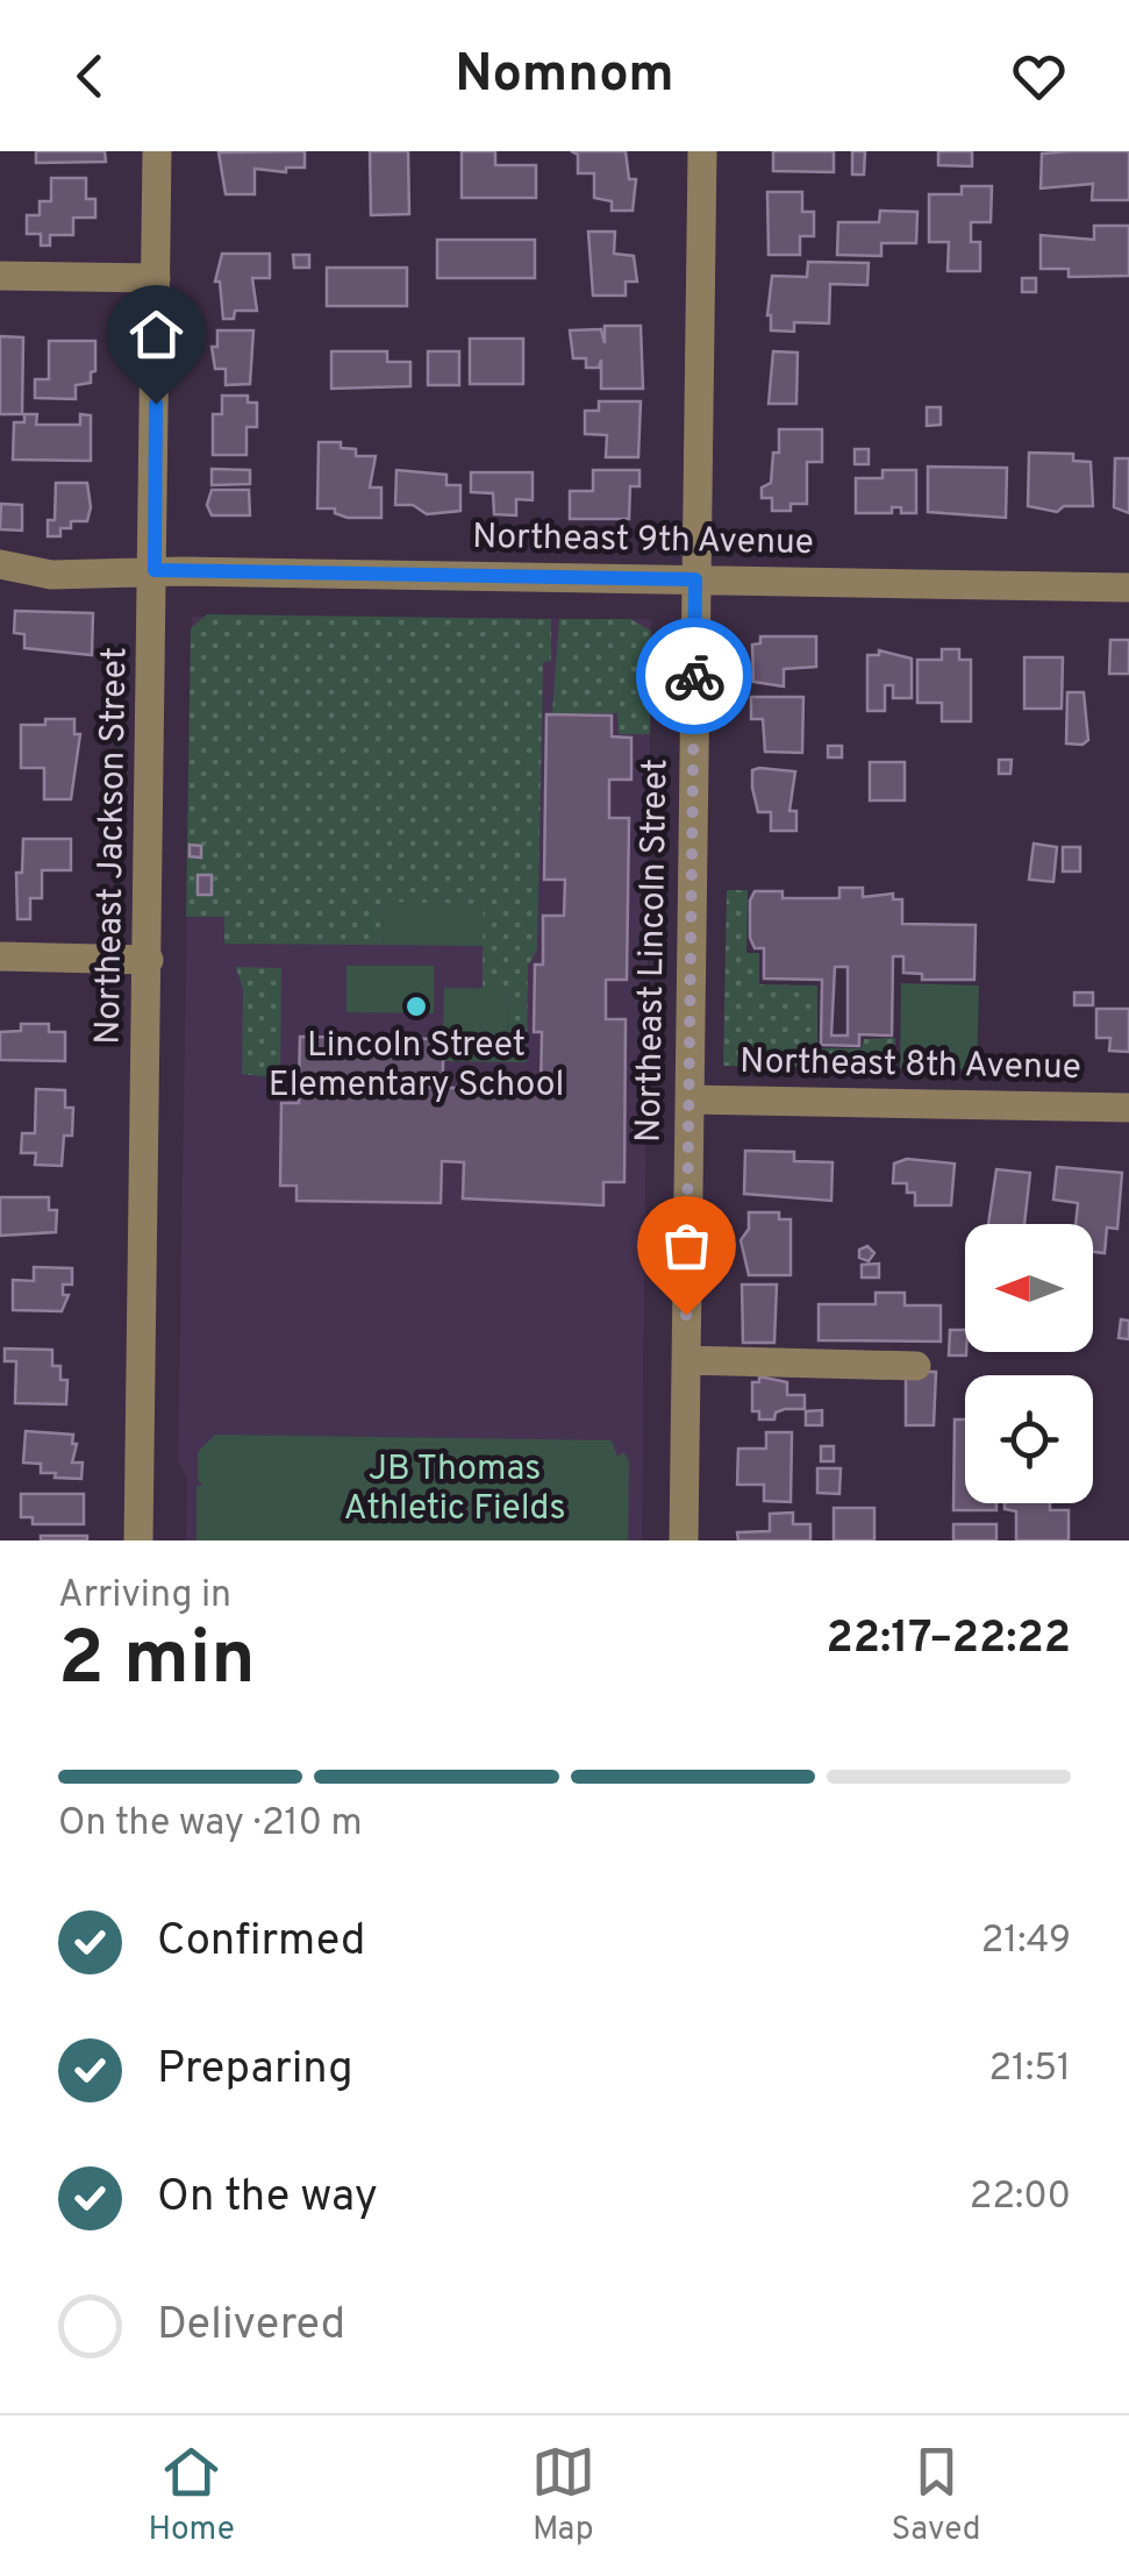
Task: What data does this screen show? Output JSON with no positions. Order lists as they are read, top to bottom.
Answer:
{
  "streets": {
    "street": [
      "Northeast 9th Avenue",
      "Northeast Jackson Street",
      "Northeast Lincoln Street",
      "Northeast 8th Avenue"
    ]
  },
  "crossings": [
    ["Northeast 9th Avenue", "Northeast Jackson Street"],
    ["Northeast 9th Avenue", "Northeast Lincoln Street"],
    ["Northeast Lincoln Street", "Northeast 8th Avenue"]
  ],
  "parks": ["JB Thomas Athletic Fields"],
  "places": ["Lincoln Street Elementary School"],
  "north": "left",
  "page": {
    "header": "Nomnom",
    "heading": ["2 min", "Arriving in", "22:17–22:22"],
    "bar": "On the way · 210 m",
    "list": [
      ["Confirmed", "21:49"],
      ["Preparing", "21:51"],
      ["On the way", "22:00"],
      "Delivered"
    ],
    "tabs": ["Home", "Map", "Saved"]
  }
}
